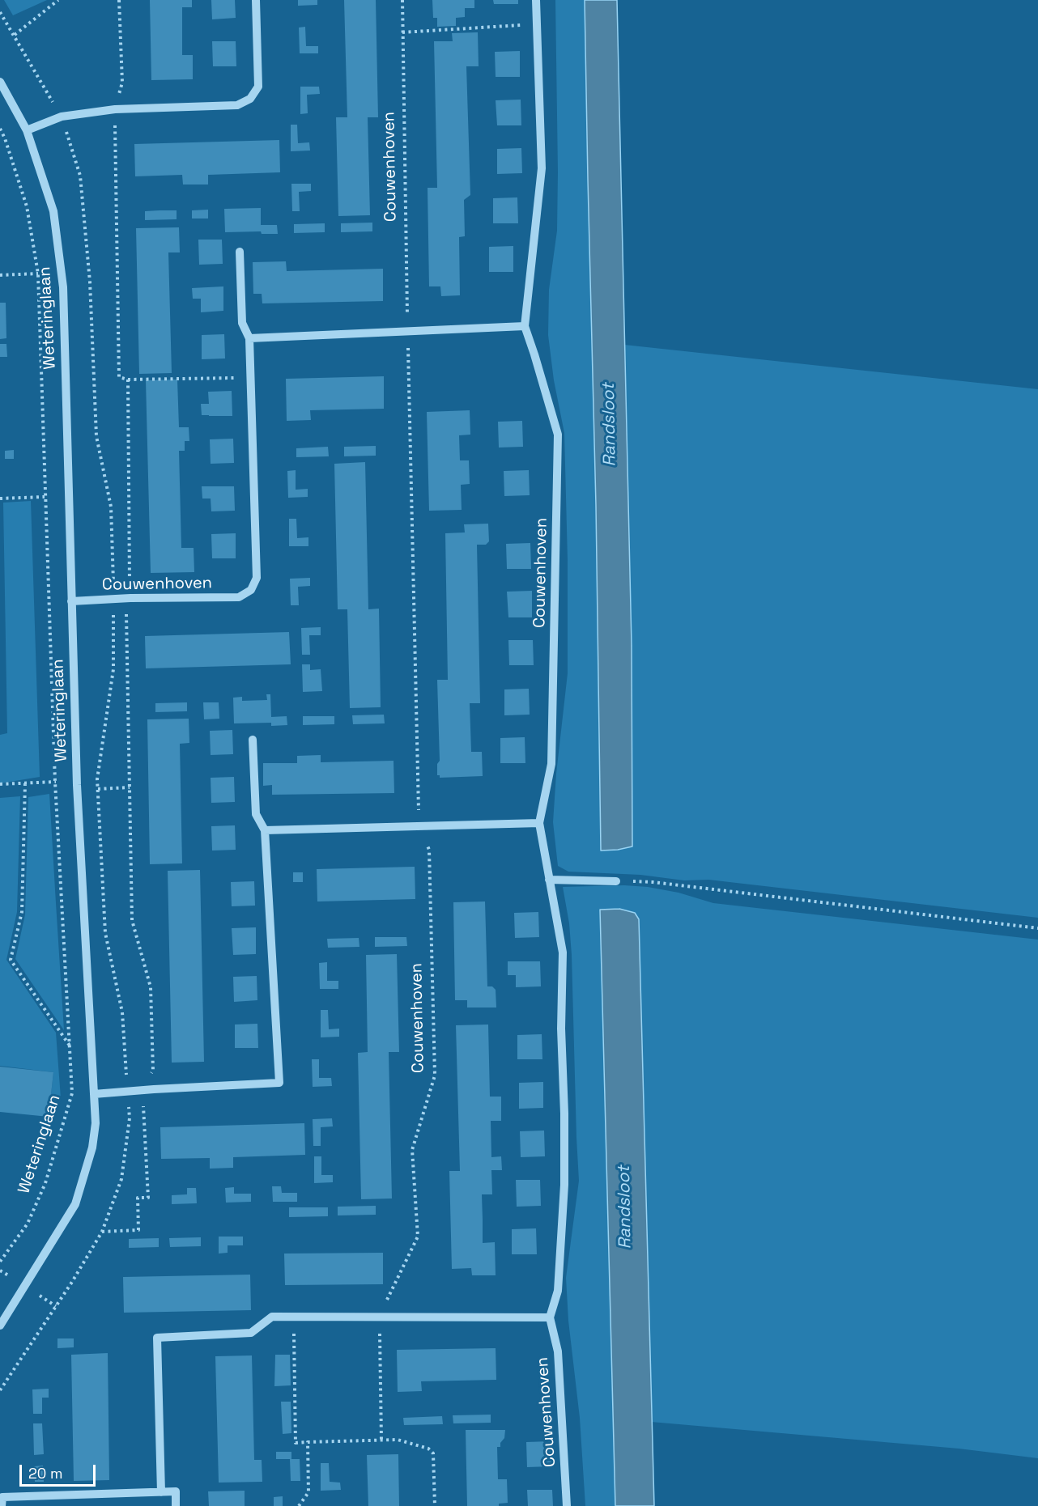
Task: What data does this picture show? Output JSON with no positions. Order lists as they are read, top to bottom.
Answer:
{
  "streets": {
    "street": ["Couwenhoven", "Weteringlaan"]
  },
  "crossings": [
    ["Couwenhoven", "Weteringlaan"]
  ],
  "water": ["Randsloot"],
  "scale_bar": "20 m"
}
